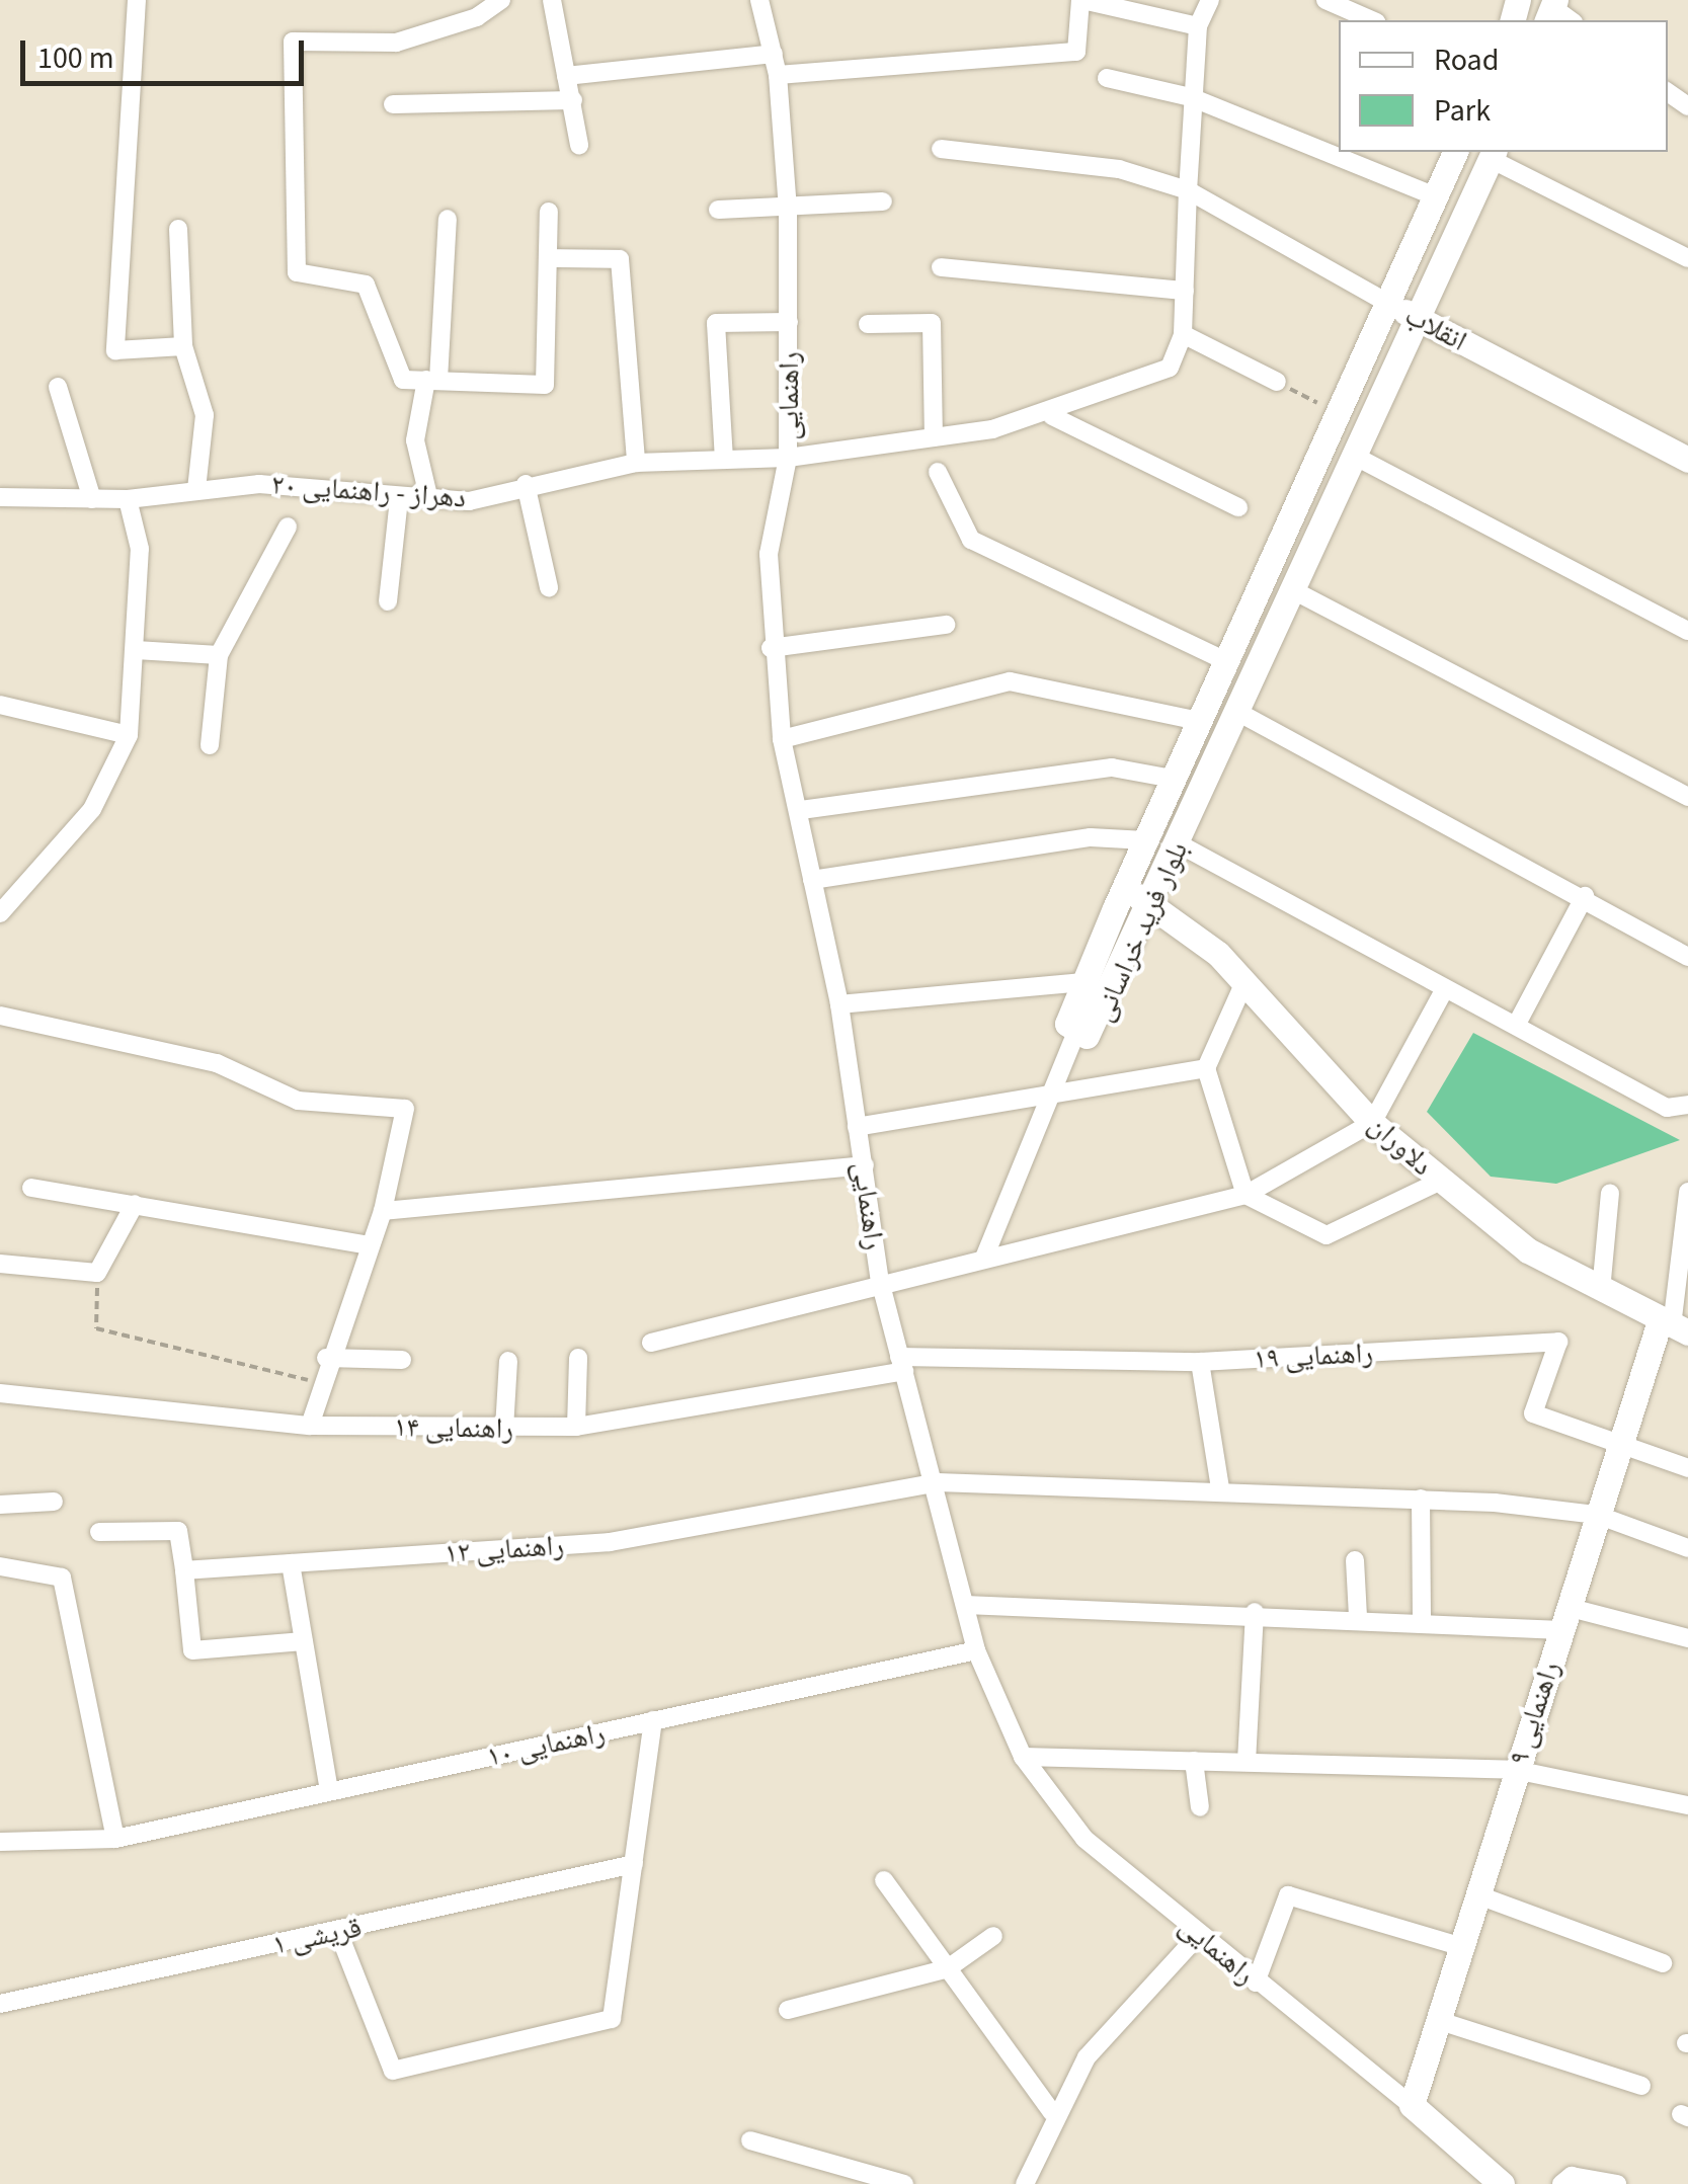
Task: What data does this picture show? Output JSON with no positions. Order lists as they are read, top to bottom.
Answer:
{
  "streets": {
    "street": [
      "انقلاب",
      "راهنمایی",
      "دهراز - راهنمایی ۲۰",
      "بلوار فرید خراسانی",
      "دلاوران",
      "راهنمایی ۱۹",
      "راهنمایی ۱۴",
      "راهنمایی ۱۲",
      "راهنمایی ۹",
      "راهنمایی ۱۰",
      "قریشی ۱"
    ]
  },
  "crossings": [
    ["انقلاب", "بلوار فرید خراسانی"],
    ["راهنمایی", "دهراز - راهنمایی ۲۰"],
    ["راهنمایی", "راهنمایی ۱۹"],
    ["راهنمایی", "راهنمایی ۱۴"],
    ["راهنمایی", "راهنمایی ۱۲"],
    ["راهنمایی", "راهنمایی ۹"],
    ["راهنمایی", "راهنمایی ۱۰"],
    ["بلوار فرید خراسانی", "دلاوران"],
    ["دلاوران", "راهنمایی ۹"],
    ["راهنمایی ۱۹", "راهنمایی ۱۴"],
    ["راهنمایی ۱۹", "راهنمایی ۹"],
    ["راهنمایی ۱۲", "راهنمایی ۹"]
  ],
  "legend": ["Road", "Park"],
  "scale_bar": "100 m"
}
